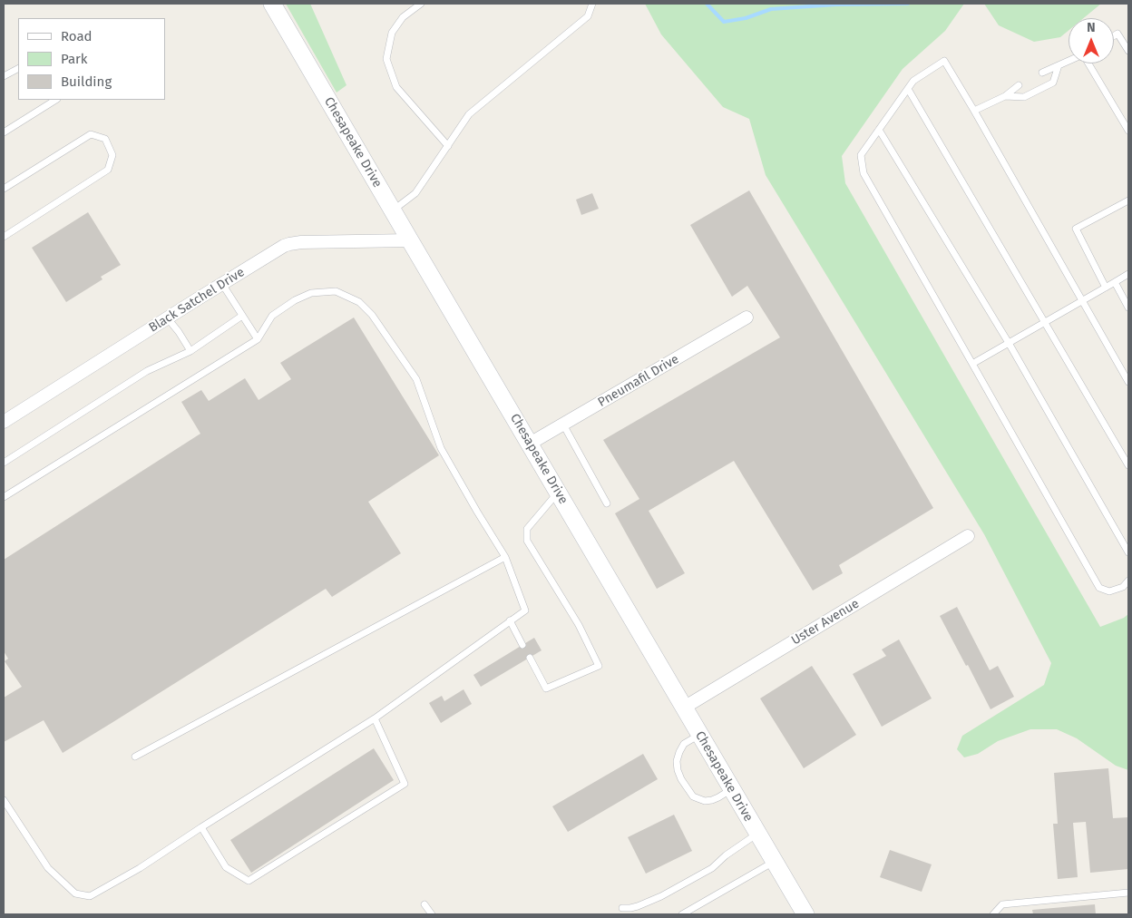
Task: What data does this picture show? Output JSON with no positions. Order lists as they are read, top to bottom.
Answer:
{
  "streets": {
    "street": [
      "Chesapeake Drive",
      "Black Satchel Drive",
      "Pneumafil Drive",
      "Uster Avenue"
    ]
  },
  "crossings": [
    ["Chesapeake Drive", "Black Satchel Drive"],
    ["Chesapeake Drive", "Pneumafil Drive"],
    ["Chesapeake Drive", "Uster Avenue"]
  ],
  "legend": ["Road", "Park", "Building"],
  "north": "top"
}
